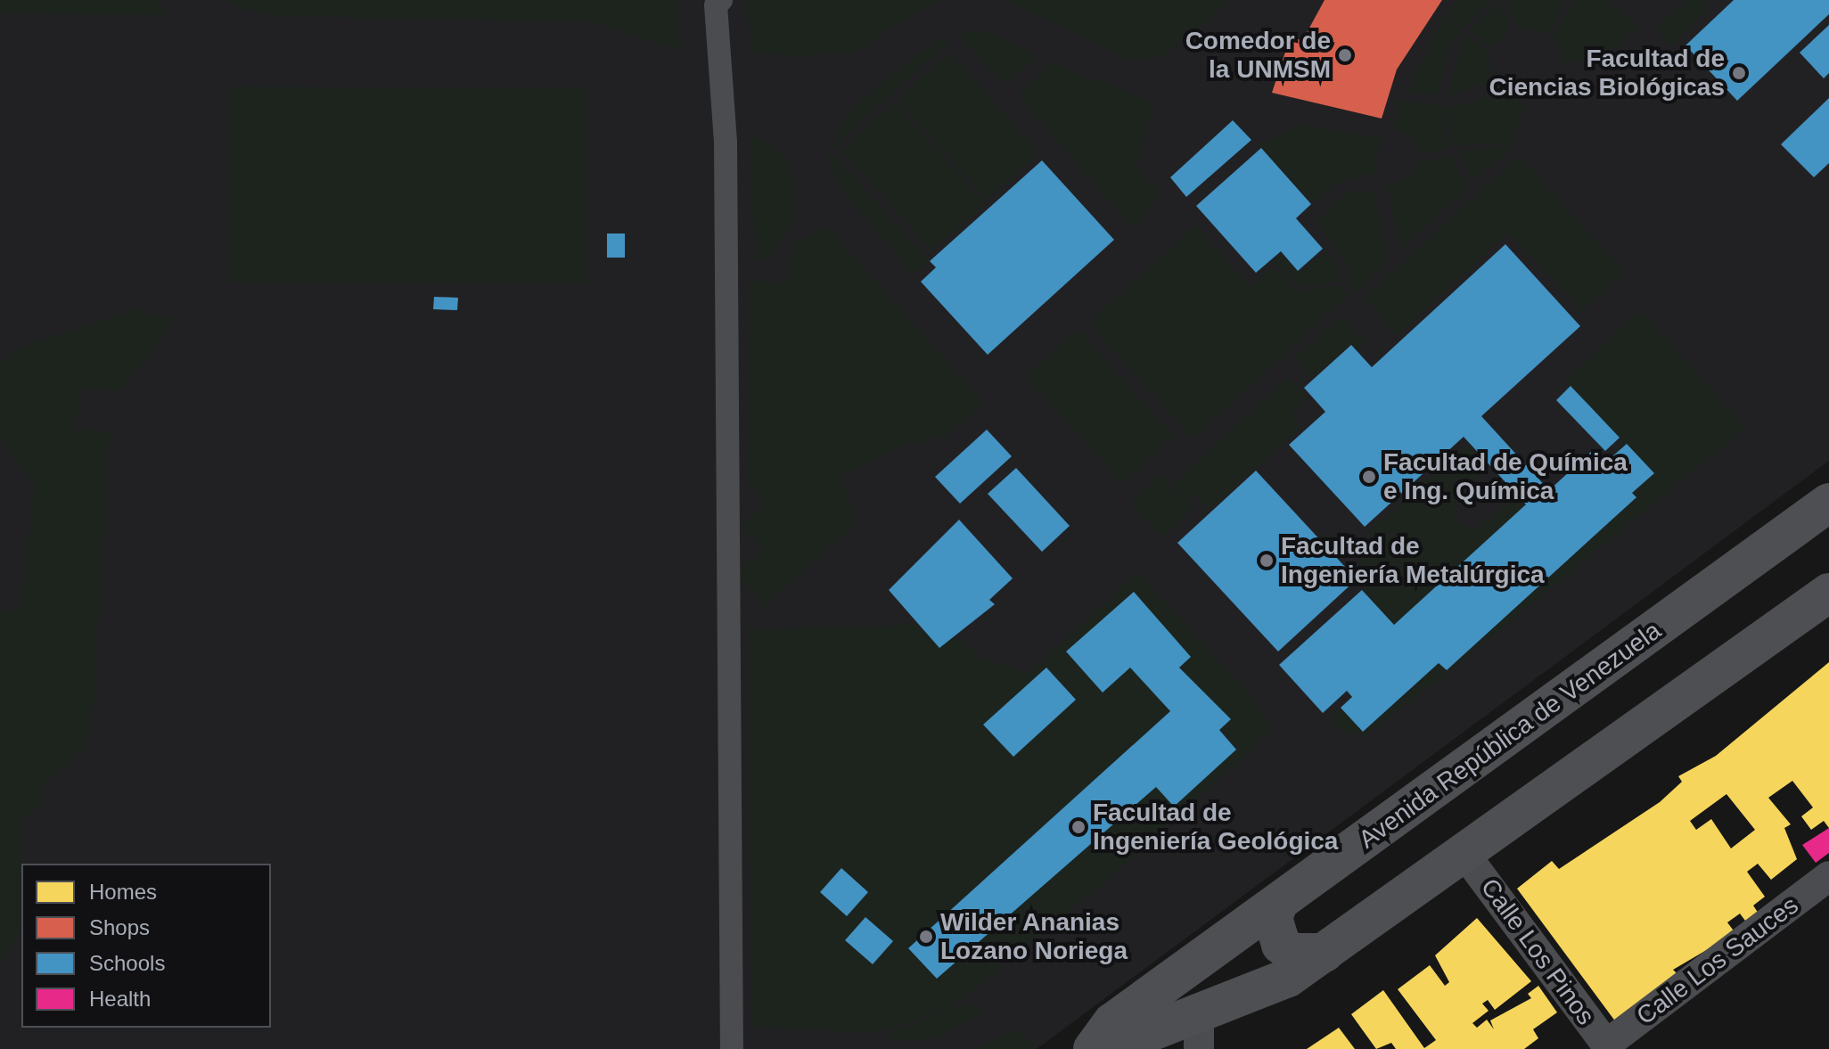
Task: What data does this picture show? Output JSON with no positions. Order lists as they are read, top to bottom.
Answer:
{
  "streets": {
    "main road": ["Avenida República de Venezuela"],
    "street": ["Calle Los Pinos", "Calle Los Sauces"]
  },
  "crossings": [
    ["Calle Los Pinos", "Calle Los Sauces"]
  ],
  "places": [
    "Comedor de la UNMSM",
    "Facultad de Ciencias Biológicas",
    "Facultad de Química e Ing. Química",
    "Facultad de Ingeniería Metalúrgica",
    "Facultad de Ingeniería Geológica",
    "Wilder Ananias Lozano Noriega"
  ],
  "legend": [
    "Homes",
    "Shops",
    "Schools",
    "Health"
  ]
}
